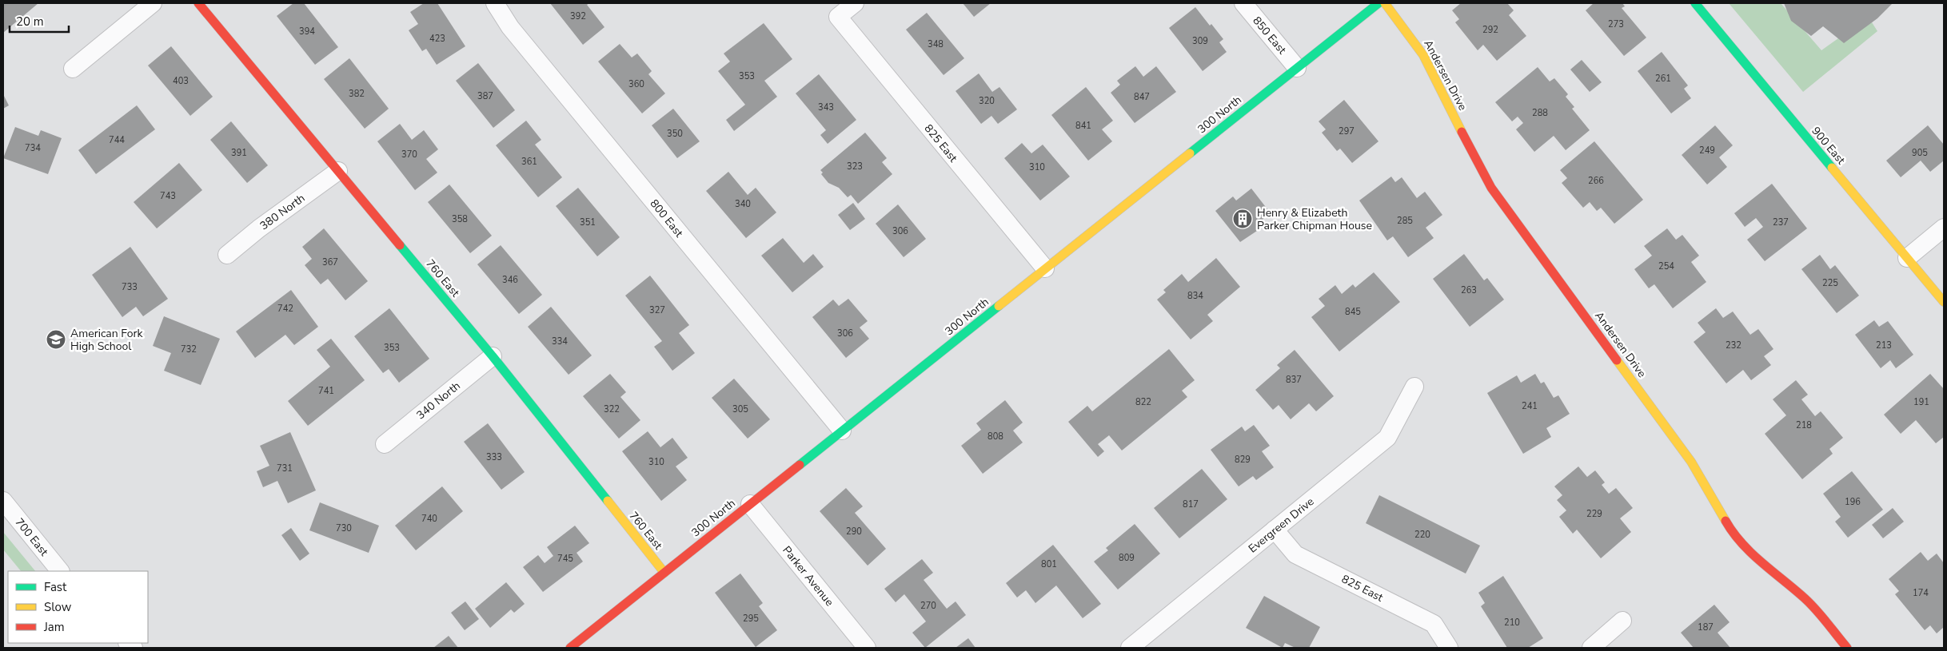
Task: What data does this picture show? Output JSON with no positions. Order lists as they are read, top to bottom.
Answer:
{
  "streets": {
    "street": [
      "850 East",
      "Andersen Drive",
      "300 North",
      "825 East",
      "900 East",
      "380 North",
      "800 East",
      "760 East",
      "340 North",
      "Evergreen Drive",
      "700 East",
      "Parker Avenue"
    ]
  },
  "crossings": [
    ["850 East", "300 North"],
    ["300 North", "825 East"],
    ["300 North", "800 East"],
    ["300 North", "760 East"],
    ["300 North", "Parker Avenue"],
    ["825 East", "Evergreen Drive"],
    ["380 North", "760 East"],
    ["760 East", "340 North"]
  ],
  "places": {
    "building": ["Henry & Elizabeth Parker Chipman House"],
    "school or university": ["American Fork High School"]
  },
  "house_numbers": [
    "392",
    "273",
    "292",
    "394",
    "423",
    "309",
    "348",
    "353",
    "261",
    "403",
    "360",
    "382",
    "387",
    "847",
    "320",
    "343",
    "288",
    "841",
    "297",
    "350",
    "744",
    "734",
    "249",
    "391",
    "905",
    "370",
    "361",
    "323",
    "310",
    "266",
    "743",
    "340",
    "358",
    "285",
    "351",
    "237",
    "306",
    "367",
    "254",
    "346",
    "225",
    "733",
    "263",
    "834",
    "742",
    "327",
    "845",
    "306",
    "334",
    "232",
    "213",
    "353",
    "732",
    "837",
    "741",
    "822",
    "191",
    "241",
    "322",
    "305",
    "218",
    "808",
    "333",
    "829",
    "310",
    "731",
    "196",
    "817",
    "229",
    "740",
    "730",
    "290",
    "220",
    "809",
    "745",
    "801",
    "174",
    "270",
    "295",
    "210",
    "187"
  ],
  "legend": ["Fast", "Slow", "Jam"],
  "scale_bar": "20 m"
}
